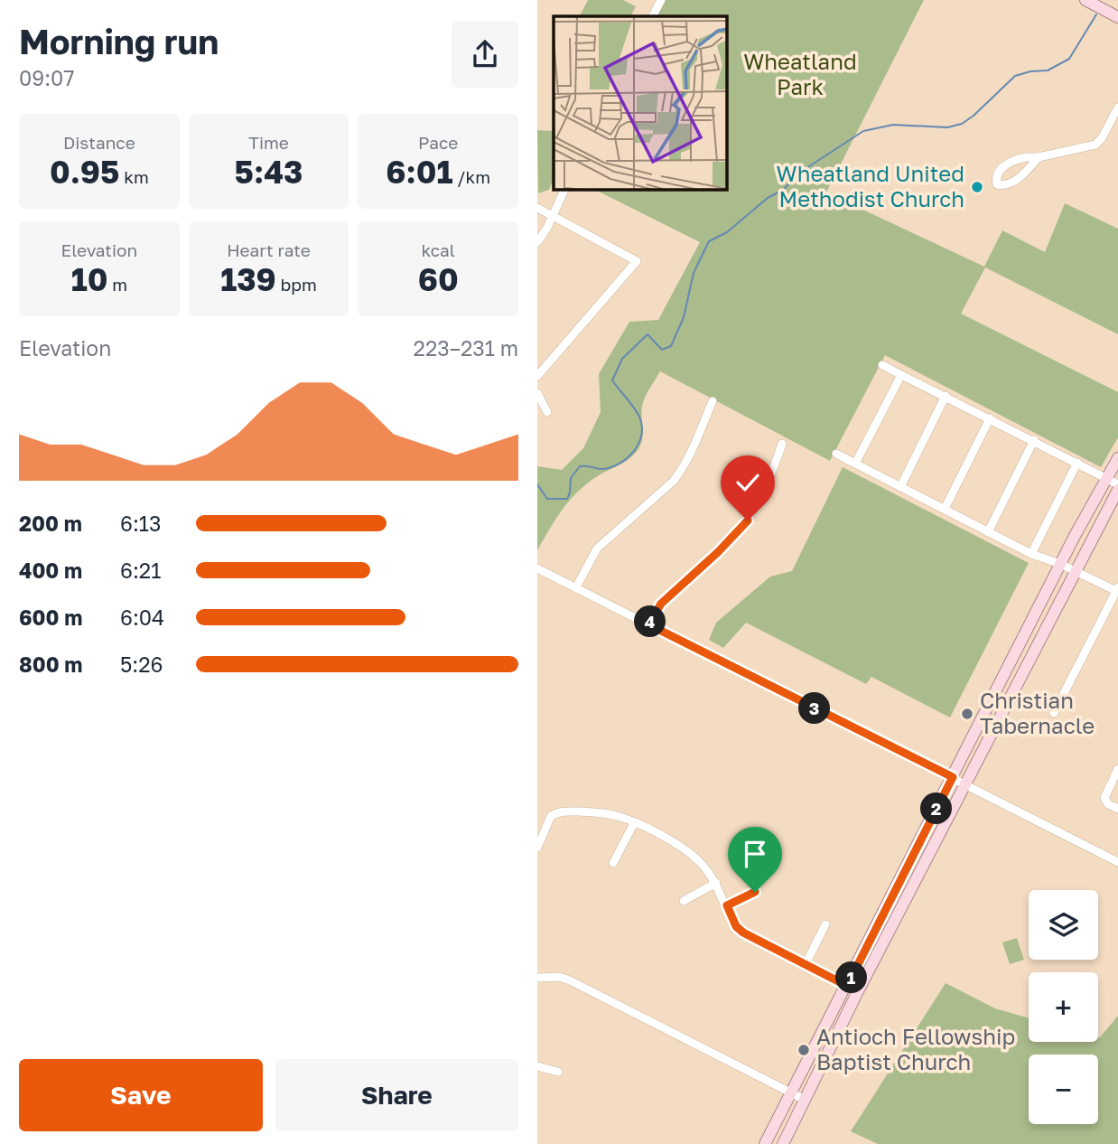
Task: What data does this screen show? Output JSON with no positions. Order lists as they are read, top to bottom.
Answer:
{
  "parks": ["Wheatland Park"],
  "places": ["Wheatland United Methodist Church", "Christian Tabernacle", "Antioch Fellowship Baptist Church"],
  "page": {
    "heading": ["Morning run", "09:07"],
    "stats": [
      ["Distance", "0.95 km"],
      ["Time", "5:43"],
      ["Pace", "6:01 /km"],
      ["Elevation", "10 m"],
      ["Heart rate", "139 bpm"],
      ["kcal", "60"]
    ],
    "chart": ["Elevation", "223–231 m"],
    "list": [
      {
        "name": "200 m",
        "note": "6:13"
      },
      {
        "name": "400 m",
        "note": "6:21"
      },
      {
        "name": "600 m",
        "note": "6:04"
      },
      {
        "name": "800 m",
        "note": "5:26"
      }
    ],
    "pins": [
      "4",
      "3",
      "2",
      "1"
    ],
    "map_buttons": ["+", "−"],
    "buttons": ["Save", "Share"]
  }
}
